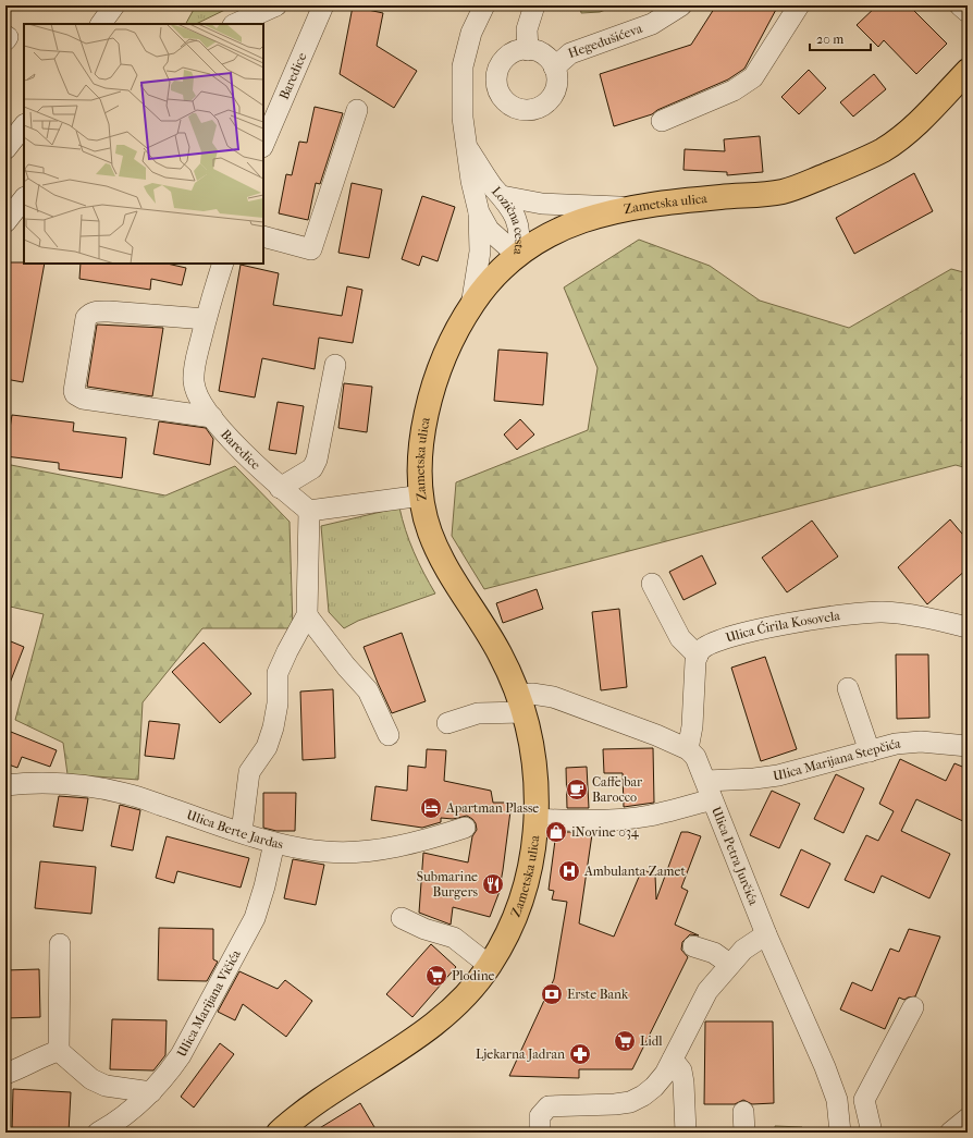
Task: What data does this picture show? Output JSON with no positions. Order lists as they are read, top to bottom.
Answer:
{
  "streets": {
    "main road": ["Zametska ulica"],
    "street": [
      "Hegedušićeva",
      "Baredice",
      "Lozična cesta",
      "Ulica Ćirila Kosovela",
      "Ulica Marijana Stepčića",
      "Ulica Berte Jardas",
      "Ulica Petra Jurčića",
      "Ulica Marijana Vičića"
    ]
  },
  "crossings": [
    ["Zametska ulica", "Lozična cesta"],
    ["Zametska ulica", "Ulica Marijana Stepčića"],
    ["Ulica Marijana Stepčića", "Ulica Petra Jurčića"],
    ["Ulica Berte Jardas", "Ulica Marijana Vičića"]
  ],
  "places": {
    "cafe": ["Caffe bar Barocco"],
    "hotel": ["Apartman Plasse"],
    "shop": ["iNovine 034"],
    "hospital": ["Ambulanta Zamet"],
    "restaurant": ["Submarine Burgers"],
    "supermarket": ["Plodine", "Lidl"],
    "bank": ["Erste Bank"],
    "pharmacy": ["Ljekarna Jadran"]
  },
  "scale_bar": "20 m"
}
